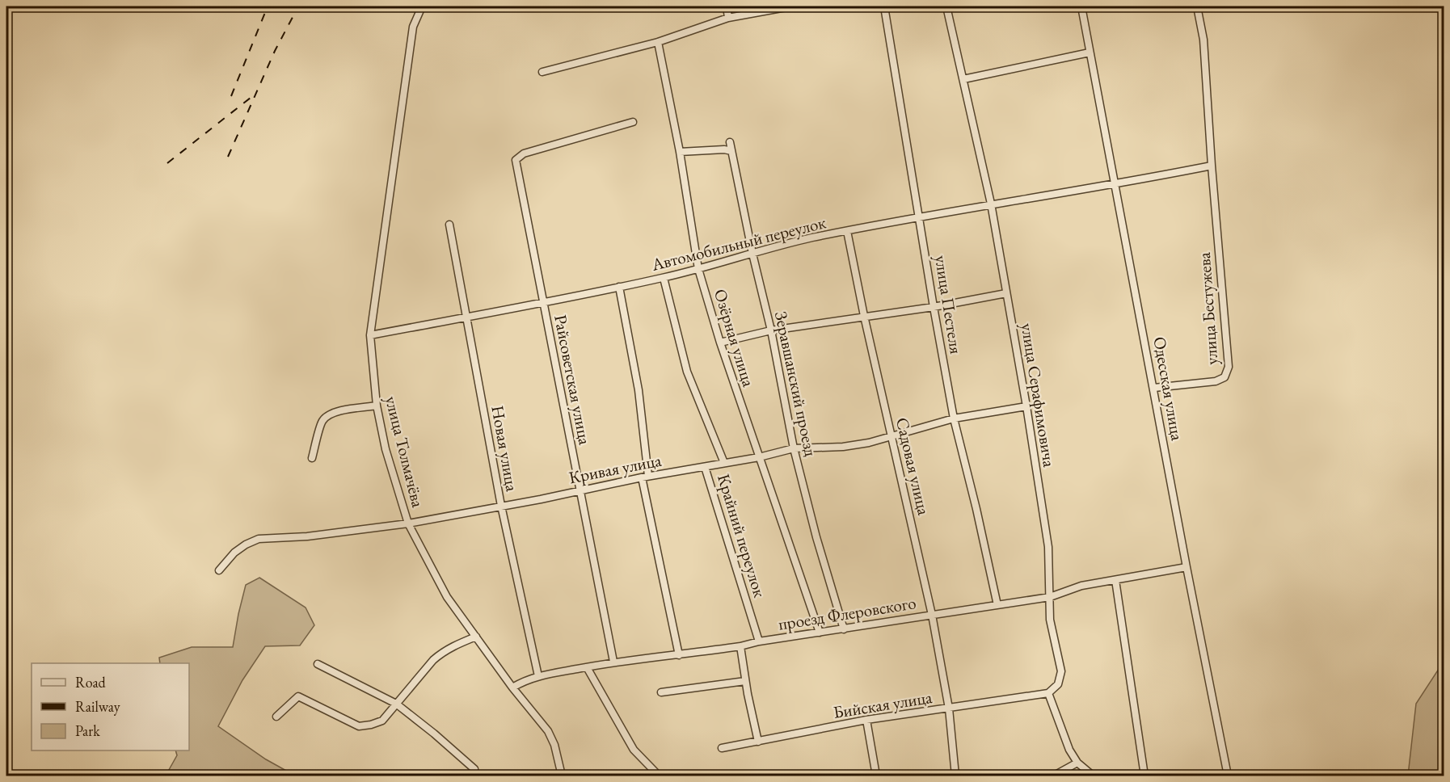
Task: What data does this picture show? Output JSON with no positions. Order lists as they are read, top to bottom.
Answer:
{
  "streets": {
    "street": [
      "Автомобильный переулок",
      "улица Пестеля",
      "улица Бестужева",
      "Озёрная улица",
      "Райсоветская улица",
      "Зеравшанский проезд",
      "Одесская улица",
      "улица Серафимовича",
      "Новая улица",
      "улица Толмачёва",
      "Садовая улица",
      "Кривая улица",
      "Крайний переулок",
      "проезд Флеровского",
      "Бийская улица"
    ]
  },
  "crossings": [
    ["Автомобильный переулок", "улица Пестеля"],
    ["Автомобильный переулок", "Озёрная улица"],
    ["Автомобильный переулок", "Райсоветская улица"],
    ["Автомобильный переулок", "Зеравшанский проезд"],
    ["Автомобильный переулок", "Одесская улица"],
    ["Автомобильный переулок", "улица Серафимовича"],
    ["Автомобильный переулок", "Новая улица"],
    ["Автомобильный переулок", "улица Толмачёва"],
    ["Автомобильный переулок", "Садовая улица"],
    ["Автомобильный переулок", "Крайний переулок"],
    ["улица Пестеля", "Кривая улица"],
    ["улица Пестеля", "проезд Флеровского"],
    ["улица Бестужева", "Одесская улица"],
    ["Озёрная улица", "Кривая улица"],
    ["Озёрная улица", "проезд Флеровского"],
    ["Райсоветская улица", "Кривая улица"],
    ["Райсоветская улица", "проезд Флеровского"],
    ["Зеравшанский проезд", "Кривая улица"],
    ["Зеравшанский проезд", "проезд Флеровского"],
    ["Одесская улица", "проезд Флеровского"],
    ["улица Серафимовича", "Кривая улица"],
    ["улица Серафимовича", "проезд Флеровского"],
    ["улица Серафимовича", "Бийская улица"],
    ["Новая улица", "Кривая улица"],
    ["Новая улица", "проезд Флеровского"],
    ["улица Толмачёва", "Кривая улица"],
    ["улица Толмачёва", "проезд Флеровского"],
    ["Садовая улица", "Кривая улица"],
    ["Садовая улица", "проезд Флеровского"],
    ["Садовая улица", "Бийская улица"],
    ["Кривая улица", "Крайний переулок"],
    ["Крайний переулок", "проезд Флеровского"]
  ],
  "legend": ["Road", "Railway", "Park"]
}
